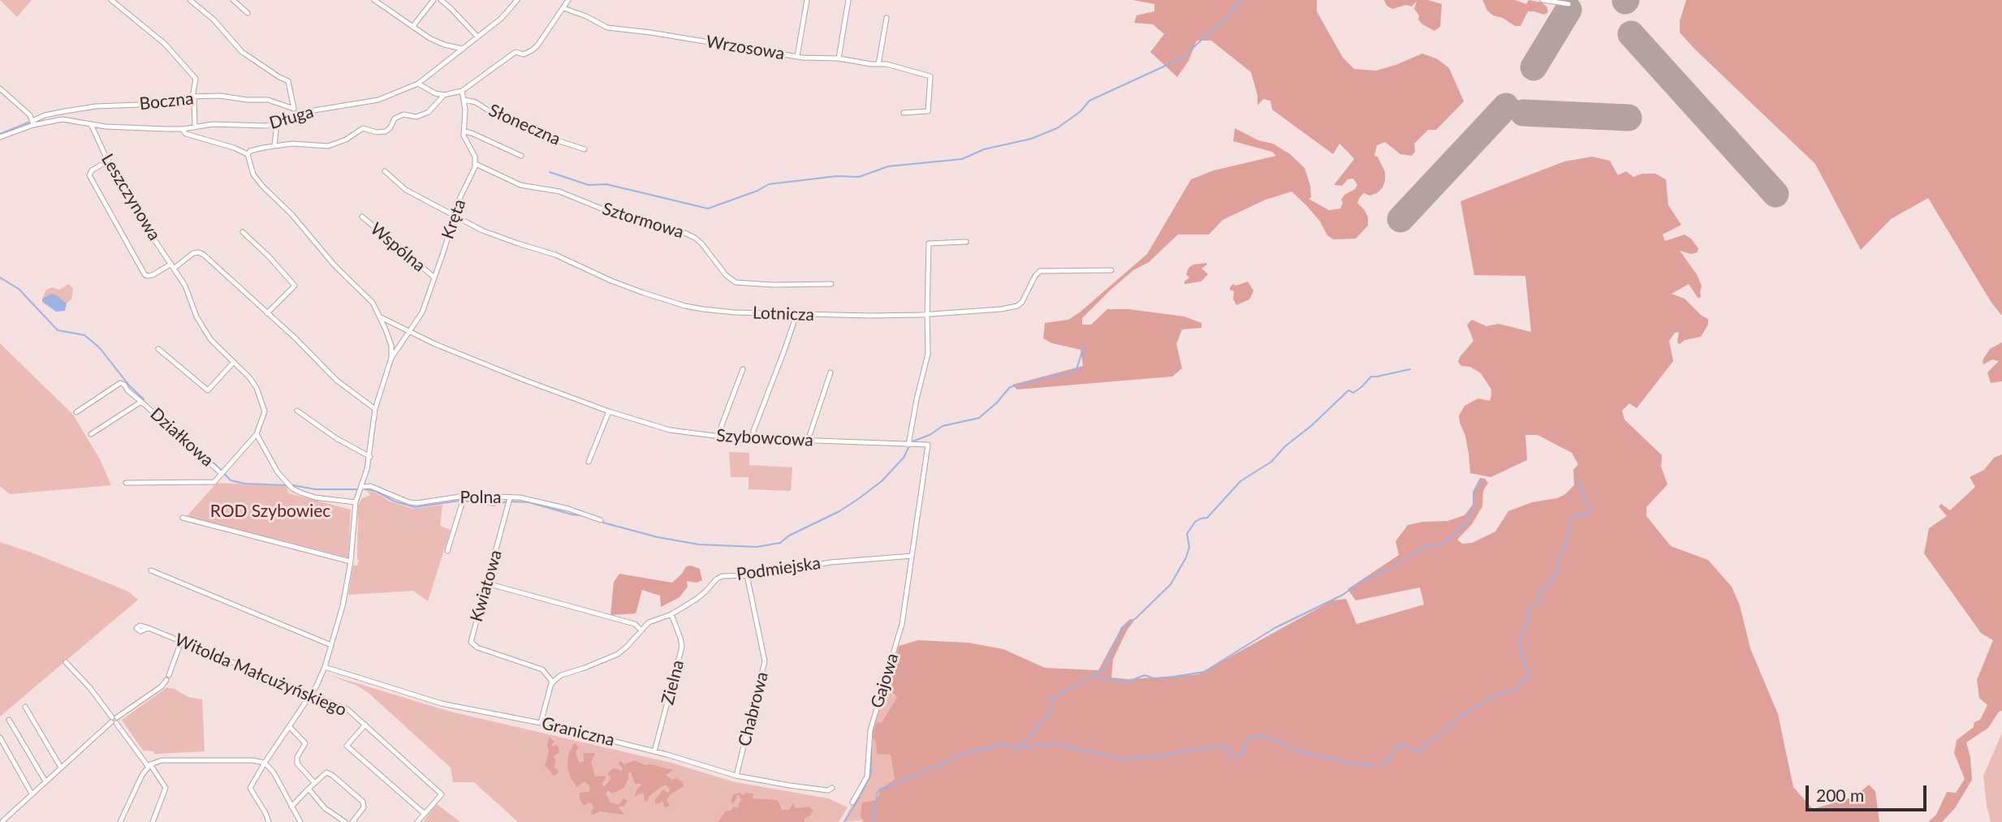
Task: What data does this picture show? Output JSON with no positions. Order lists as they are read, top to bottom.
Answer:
{
  "streets": {
    "street": [
      "Wrzosowa",
      "Boczna",
      "Długa",
      "Słoneczna",
      "Leszczynowa",
      "Kręta",
      "Sztormowa",
      "Wspólna",
      "Lotnicza",
      "Działkowa",
      "Szybowcowa",
      "Polna",
      "Podmiejska",
      "Kwiatowa",
      "Witolda Małcużyńskiego",
      "Gajowa",
      "Zielna",
      "Chabrowa",
      "Graniczna"
    ]
  },
  "crossings": [
    ["Boczna", "Długa"],
    ["Długa", "Leszczynowa"],
    ["Leszczynowa", "Działkowa"],
    ["Kręta", "Sztormowa"],
    ["Kręta", "Wspólna"],
    ["Kręta", "Lotnicza"],
    ["Kręta", "Szybowcowa"],
    ["Szybowcowa", "Podmiejska"],
    ["Szybowcowa", "Gajowa"],
    ["Polna", "Kwiatowa"],
    ["Podmiejska", "Kwiatowa"],
    ["Podmiejska", "Gajowa"],
    ["Podmiejska", "Zielna"],
    ["Podmiejska", "Chabrowa"],
    ["Zielna", "Graniczna"],
    ["Chabrowa", "Graniczna"]
  ],
  "parks": ["ROD Szybowiec"],
  "scale_bar": "200 m"
}
